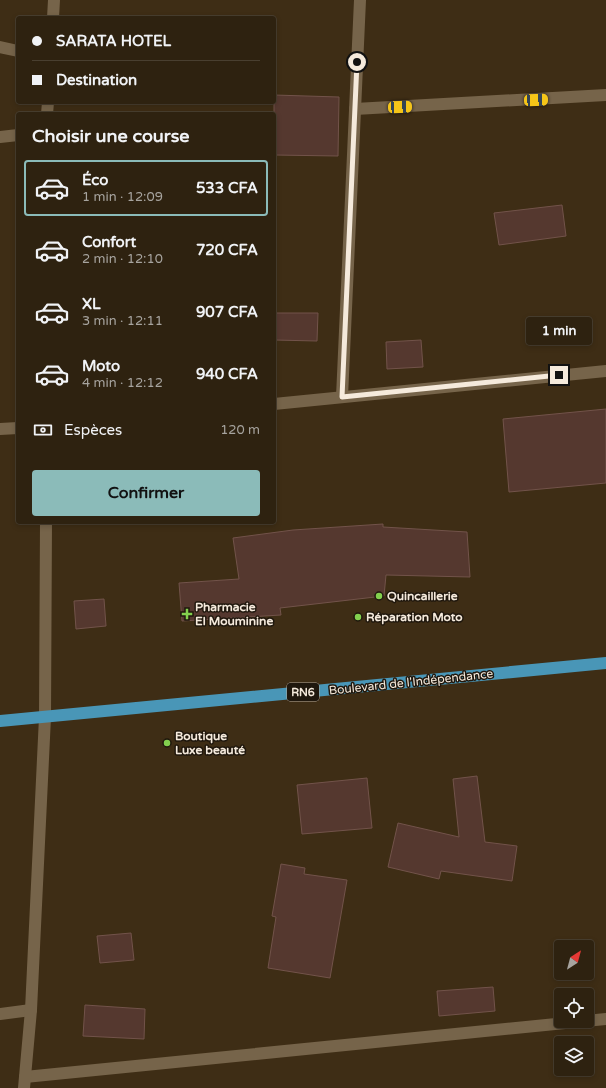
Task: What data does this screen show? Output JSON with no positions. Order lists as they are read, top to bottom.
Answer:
{
  "streets": {
    "highway": ["Boulevard de l'Indépendance", "RN6"]
  },
  "places": {
    "other": ["Quincaillerie", "Réparation Moto", "Boutique Luxe beauté"],
    "health": ["Pharmacie El Mouminine"]
  },
  "north": "top right",
  "page": {
    "banner": ["SARATA HOTEL", "Destination"],
    "heading": "Choisir une course",
    "list": [
      {
        "name": "Éco",
        "note": "1 min · 12:09",
        "value": "533 CFA"
      },
      {
        "name": "Confort",
        "note": "2 min · 12:10",
        "value": "720 CFA"
      },
      {
        "name": "XL",
        "note": "3 min · 12:11",
        "value": "907 CFA"
      },
      {
        "name": "Moto",
        "note": "4 min · 12:12",
        "value": "940 CFA"
      }
    ],
    "bubble": "1 min",
    "pay": ["Espèces", "120 m"],
    "buttons": "Confirmer"
  }
}
